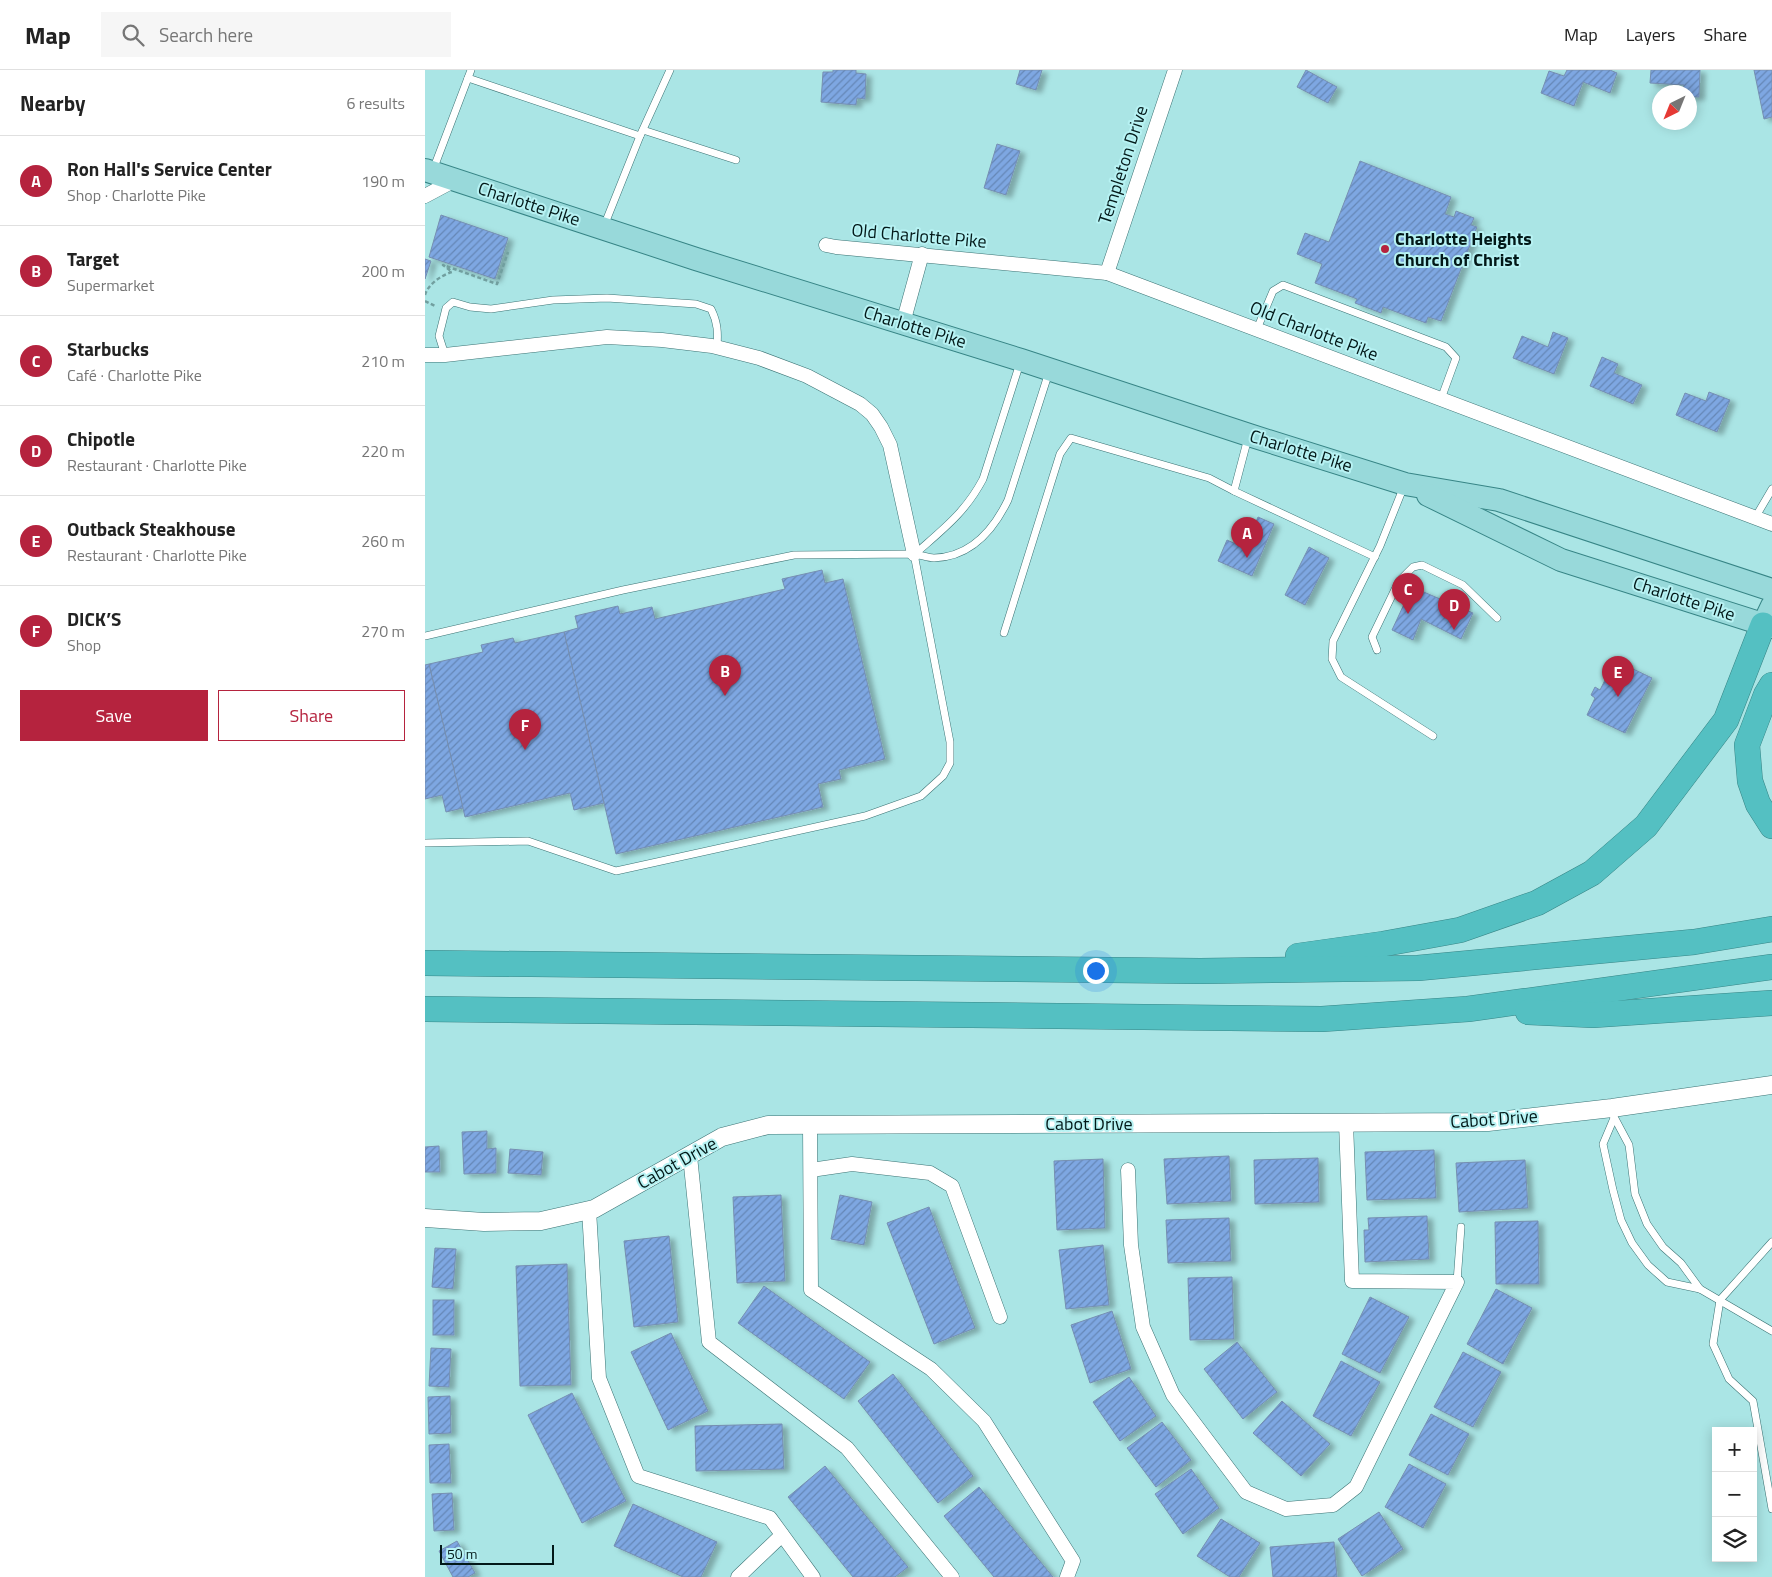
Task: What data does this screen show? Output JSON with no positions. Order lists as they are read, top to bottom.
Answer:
{
  "streets": {
    "main road": ["Charlotte Pike"],
    "street": ["Templeton Drive", "Old Charlotte Pike", "Cabot Drive"]
  },
  "crossings": [
    ["Templeton Drive", "Old Charlotte Pike"]
  ],
  "places": ["Charlotte Heights Church of Christ"],
  "scale_bar": "50 m",
  "north": "bottom left",
  "page": {
    "header": "Map",
    "search": "Search here",
    "nav": ["Map", "Layers", "Share"],
    "heading": ["Nearby", "6 results"],
    "list": [
      {
        "mark": "A",
        "name": "Ron Hall's Service Center",
        "note": "Shop · Charlotte Pike",
        "value": "190 m"
      },
      {
        "mark": "B",
        "name": "Target",
        "note": "Supermarket",
        "value": "200 m"
      },
      {
        "mark": "C",
        "name": "Starbucks",
        "note": "Café · Charlotte Pike",
        "value": "210 m"
      },
      {
        "mark": "D",
        "name": "Chipotle",
        "note": "Restaurant · Charlotte Pike",
        "value": "220 m"
      },
      {
        "mark": "E",
        "name": "Outback Steakhouse",
        "note": "Restaurant · Charlotte Pike",
        "value": "260 m"
      },
      {
        "mark": "F",
        "name": "DICK’S",
        "note": "Shop",
        "value": "270 m"
      }
    ],
    "pins": [
      "A",
      "C",
      "D",
      "B",
      "E",
      "F"
    ],
    "buttons": ["Save", "Share"],
    "map_buttons": ["+", "−"],
    "scale": "50 m"
  }
}
